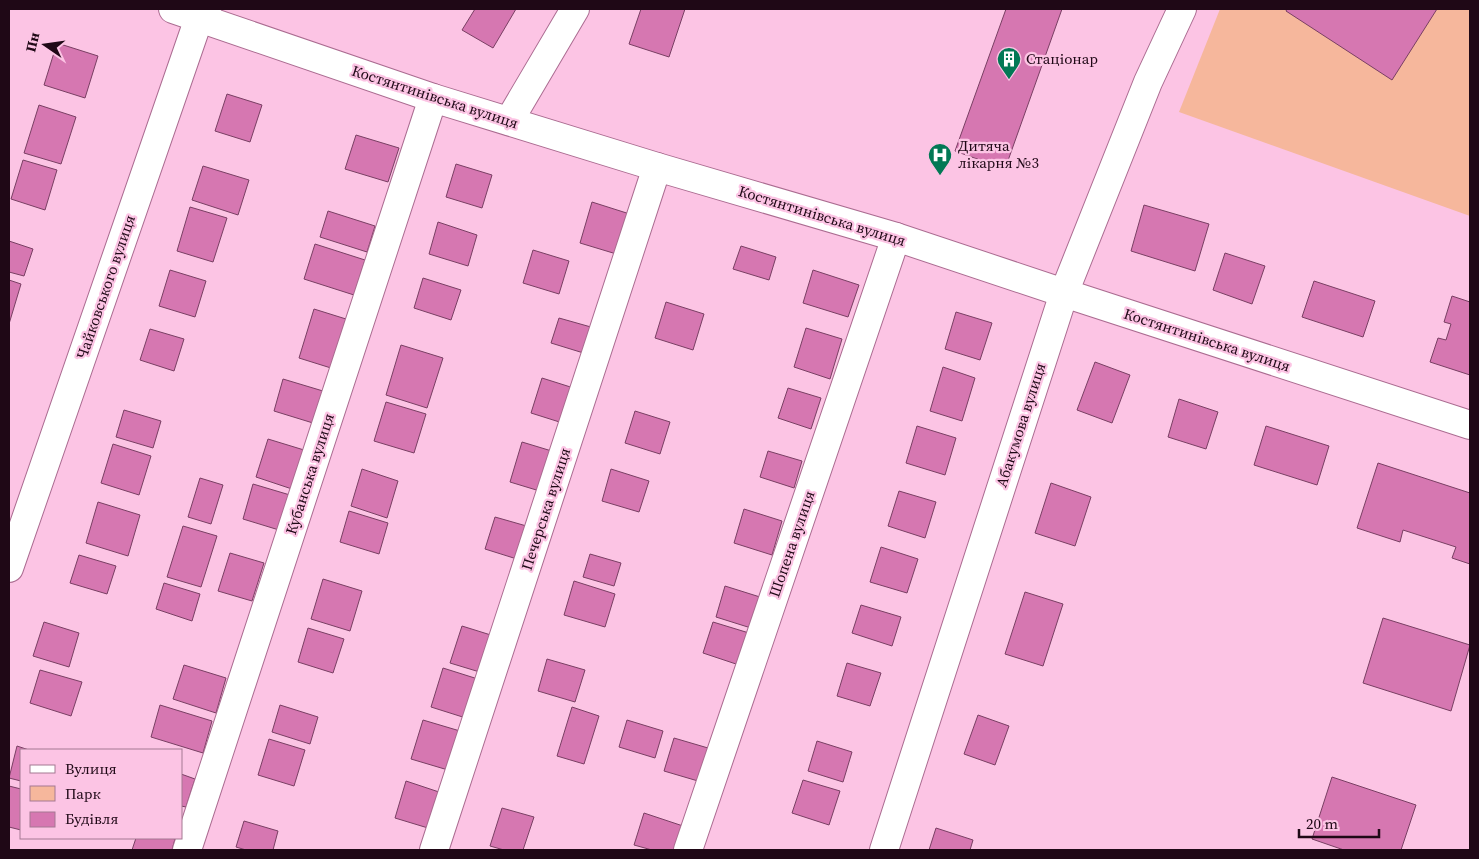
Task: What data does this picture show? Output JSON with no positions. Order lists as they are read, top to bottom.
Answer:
{
  "streets": {
    "street": [
      "Костянтинівська вулиця",
      "Чайковського вулиця",
      "Абакумова вулиця",
      "Кубанська вулиця",
      "Печерська вулиця",
      "Шопена вулиця"
    ]
  },
  "crossings": [
    ["Костянтинівська вулиця", "Чайковського вулиця"],
    ["Костянтинівська вулиця", "Абакумова вулиця"],
    ["Костянтинівська вулиця", "Кубанська вулиця"],
    ["Костянтинівська вулиця", "Печерська вулиця"],
    ["Костянтинівська вулиця", "Шопена вулиця"]
  ],
  "places": {
    "building": ["Стаціонар"],
    "hospital": ["Дитяча лікарня №3"]
  },
  "legend": ["Вулиця", "Парк", "Будівля"],
  "scale_bar": "20 m",
  "north": "left"
}
